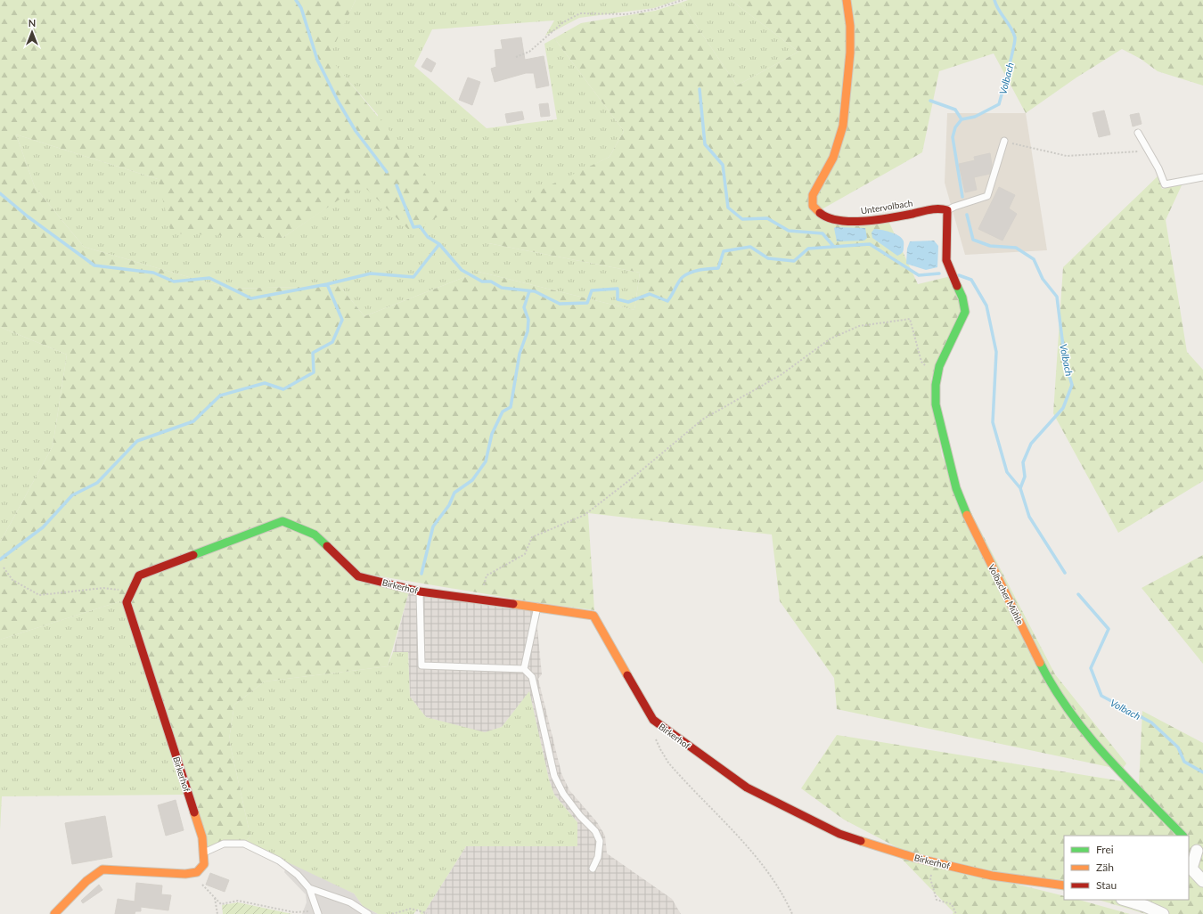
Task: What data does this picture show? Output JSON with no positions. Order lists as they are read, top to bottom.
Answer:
{
  "streets": {
    "street": ["Untervolbach", "Birkerhof", "Volbacher Mühle"]
  },
  "crossings": [
    ["Untervolbach", "Volbacher Mühle"]
  ],
  "water": ["Volbach"],
  "legend": ["Frei", "Zäh", "Stau"],
  "north": "top"
}
